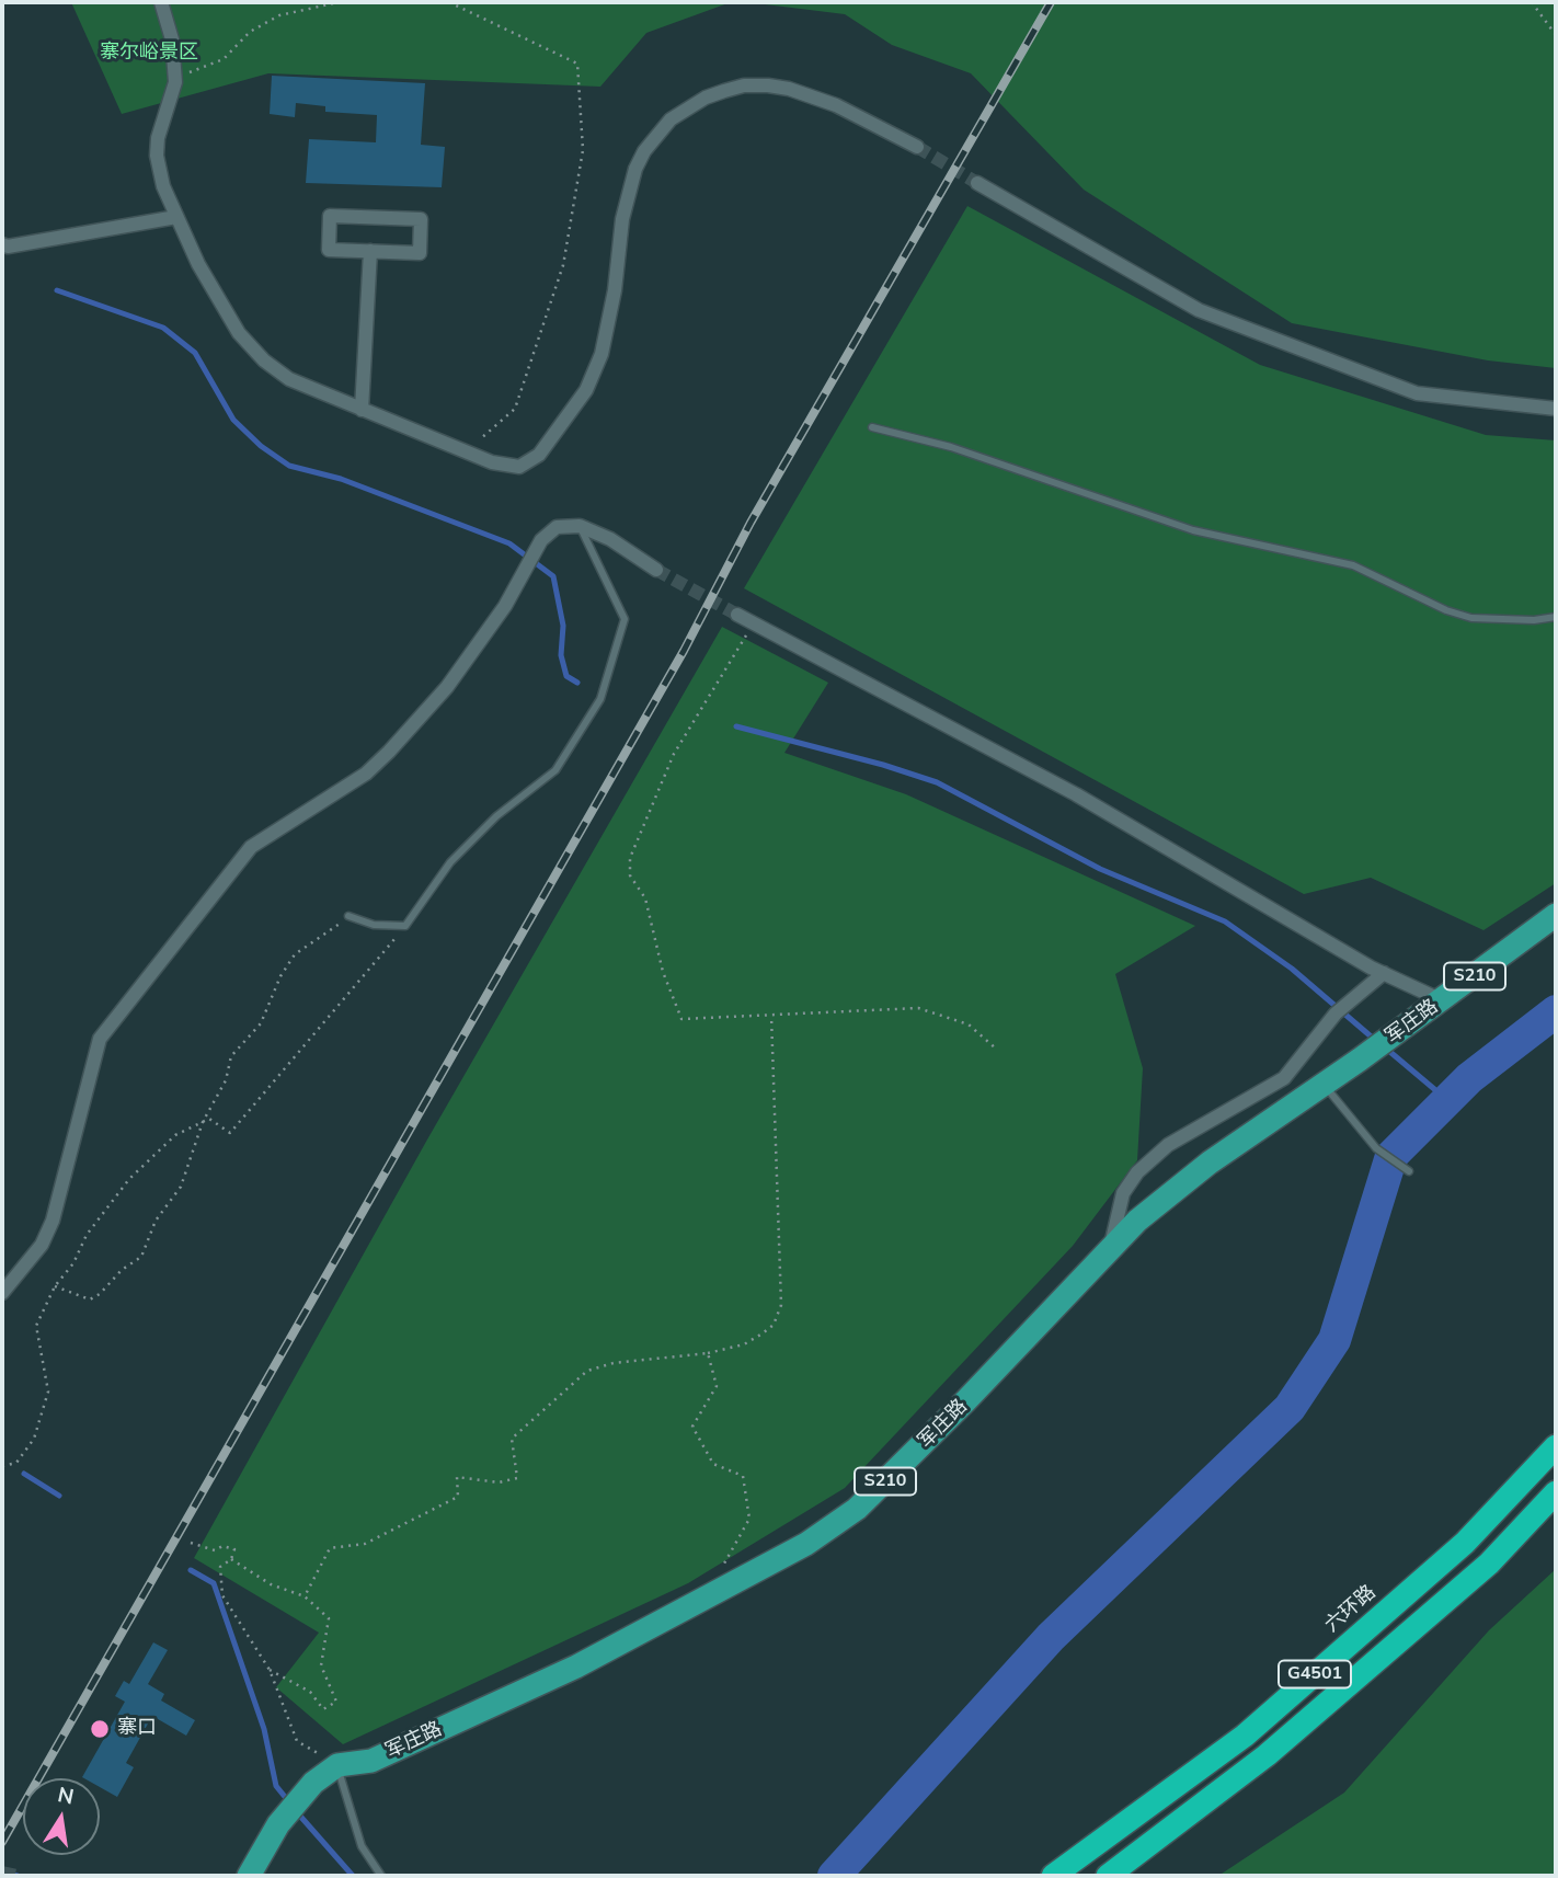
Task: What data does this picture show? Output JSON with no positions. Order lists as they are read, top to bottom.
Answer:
{
  "streets": {
    "highway": ["六环路", "G4501"],
    "main road": ["S210", "军庄路"]
  },
  "parks": ["寨尔峪景区"],
  "places": ["寨口"],
  "north": "top"
}
